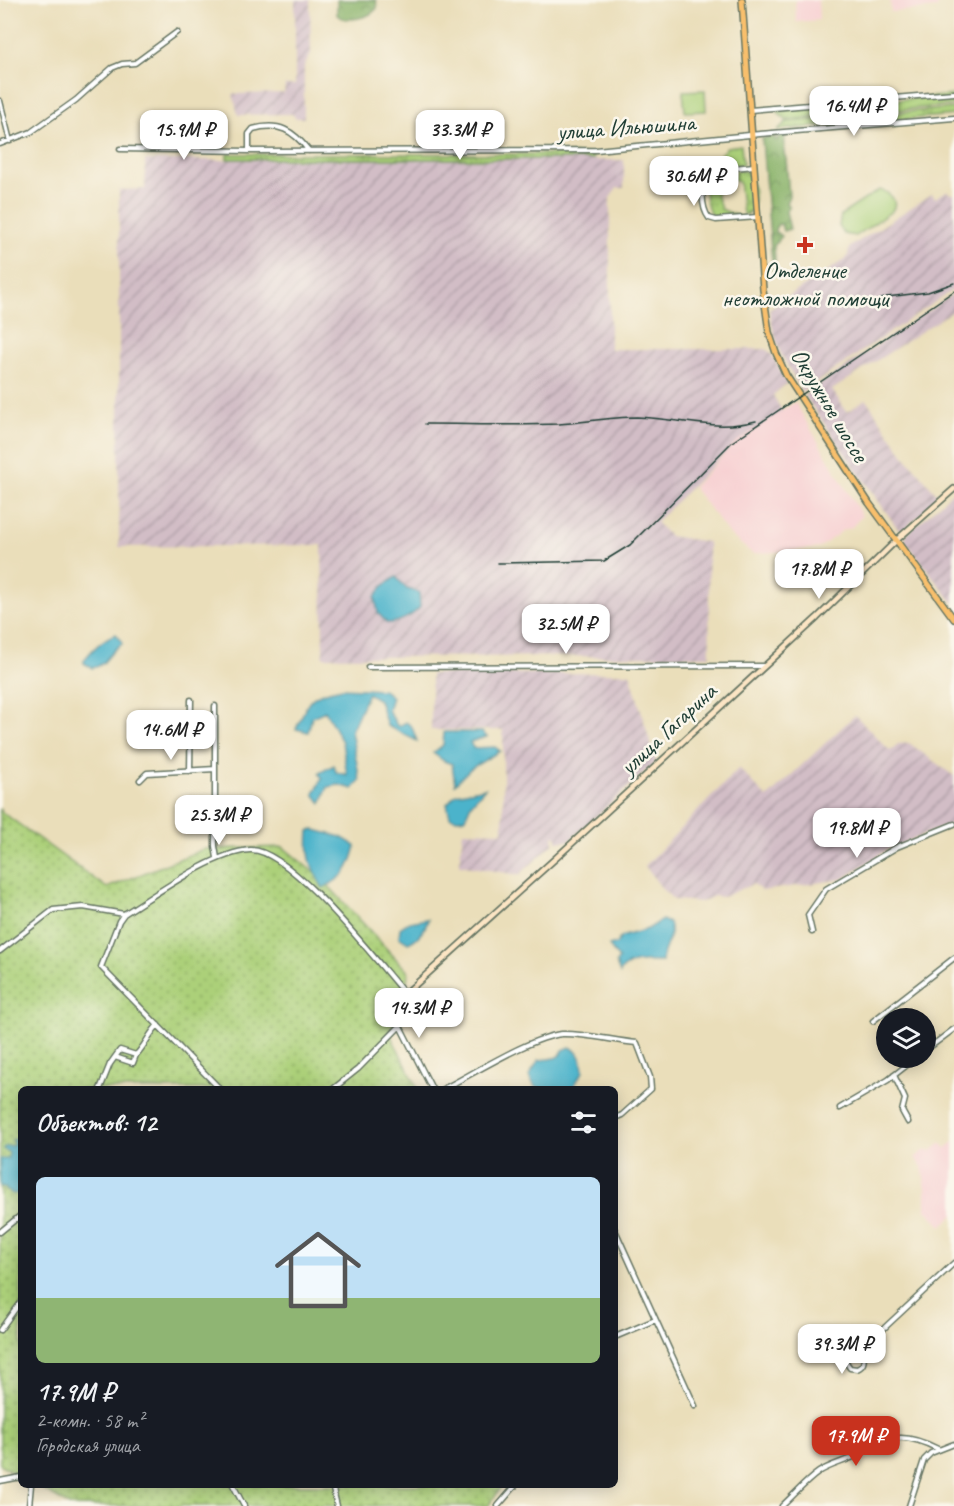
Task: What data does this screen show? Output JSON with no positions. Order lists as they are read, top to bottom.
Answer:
{
  "streets": {
    "main road": ["Окружное шоссе"],
    "street": ["улица Ильюшина", "улица Гагарина"]
  },
  "crossings": [
    ["улица Ильюшина", "Окружное шоссе"],
    ["Окружное шоссе", "улица Гагарина"]
  ],
  "places": {
    "health": ["Отделение неотложной помощи"]
  },
  "page": {
    "price": [
      "16.4M ₽",
      "15.9M ₽",
      "33.3M ₽",
      "30.6M ₽",
      "17.8M ₽",
      "32.5M ₽",
      "14.6M ₽",
      "25.3M ₽",
      "19.8M ₽",
      "14.3M ₽",
      "39.3M ₽",
      "17.9M ₽"
    ],
    "heading": "Объектов: 12",
    "list": [
      {
        "name": "17.9M ₽",
        "note": "2-комн. · 58 m² · Городская улица"
      }
    ]
  }
}
